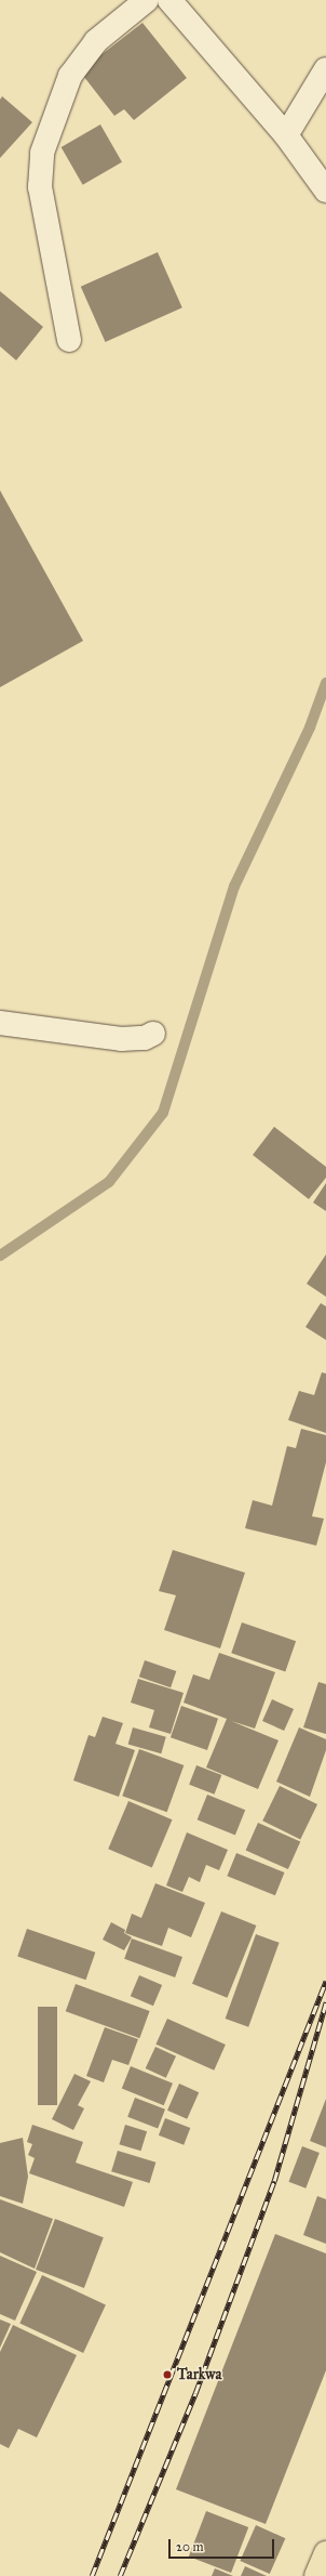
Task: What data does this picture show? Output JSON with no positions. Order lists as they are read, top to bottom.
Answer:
{
  "places": ["Tarkwa"],
  "scale_bar": "20 m"
}
